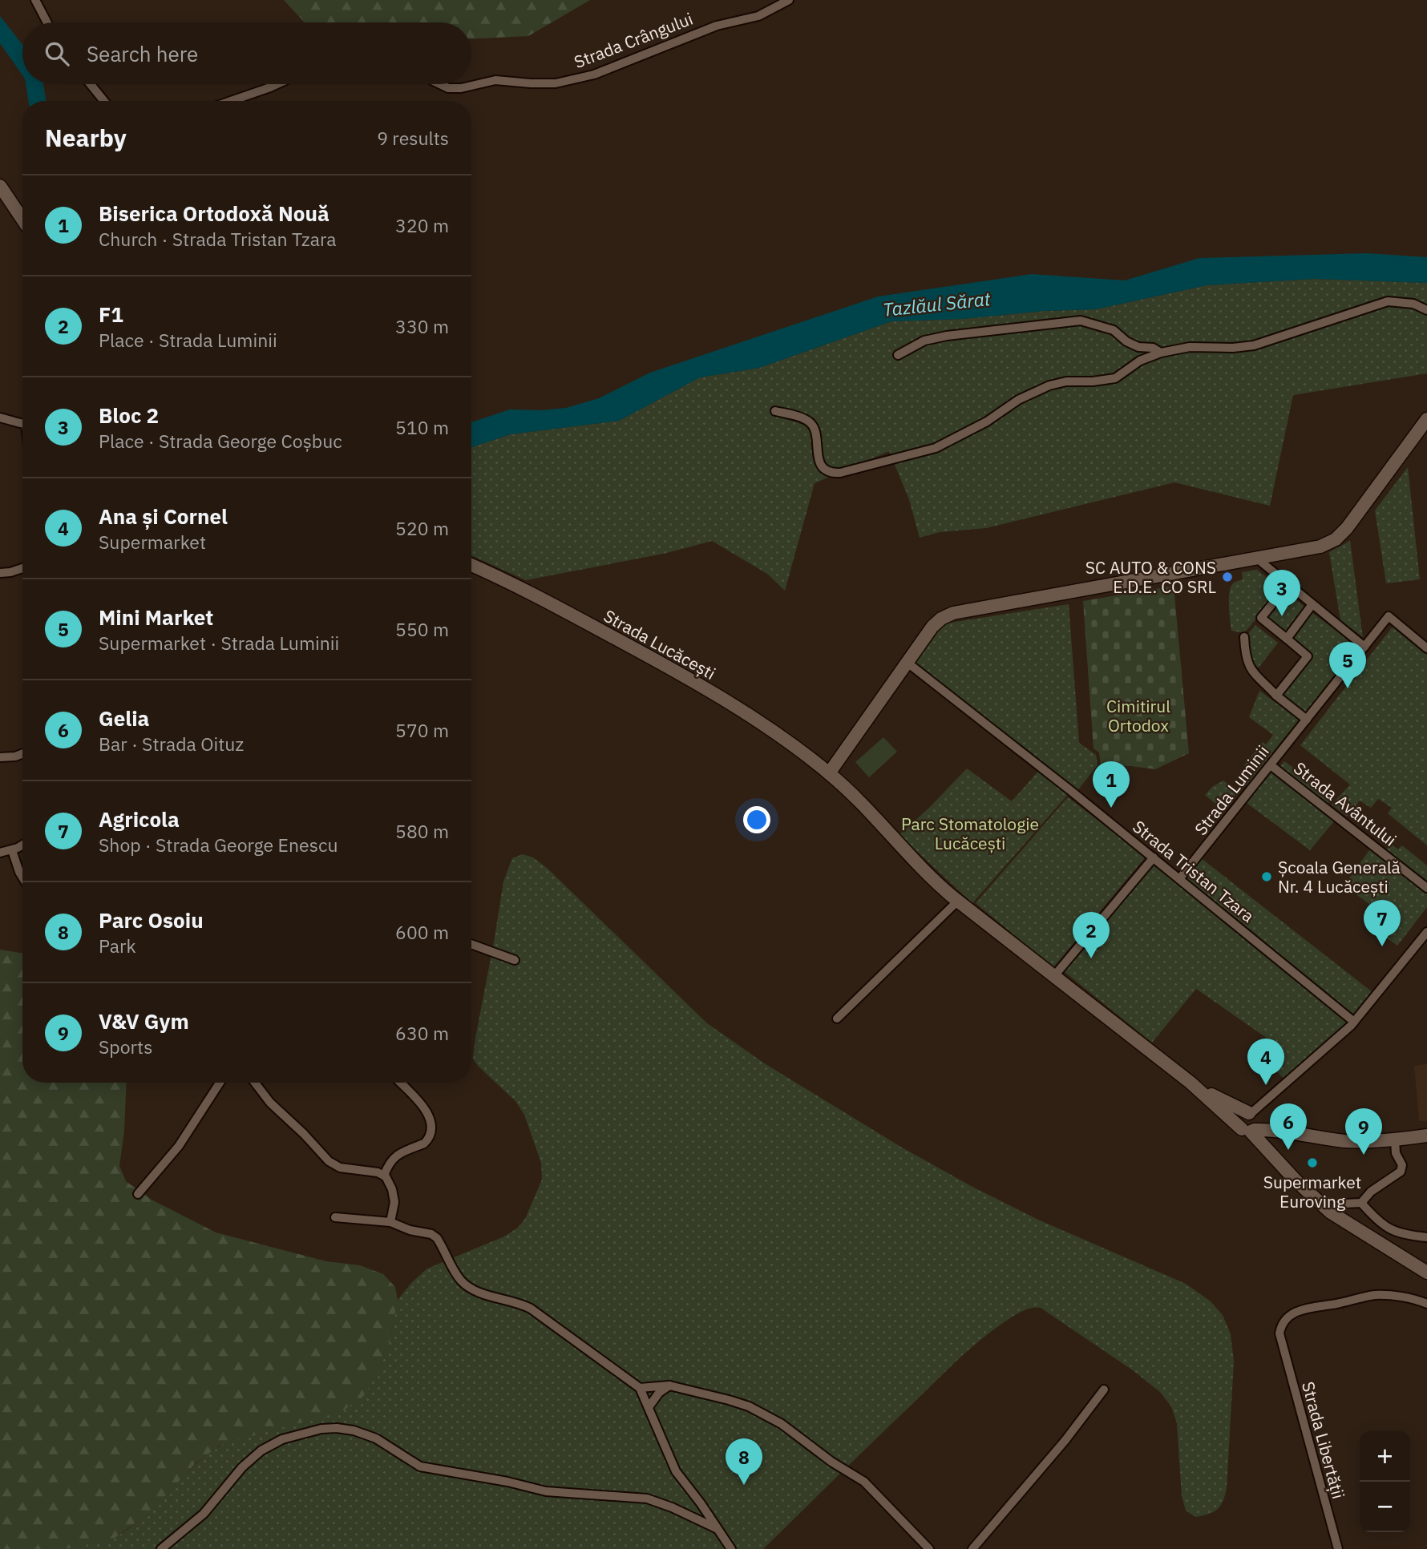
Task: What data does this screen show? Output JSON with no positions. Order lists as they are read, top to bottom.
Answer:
{
  "streets": {
    "main road": ["Strada Lucăcești"],
    "street": [
      "Strada Crângului",
      "Strada Luminii",
      "Strada Avântului",
      "Strada Tristan Tzara",
      "Strada Libertății"
    ]
  },
  "crossings": [
    ["Strada Luminii", "Strada Avântului"],
    ["Strada Luminii", "Strada Tristan Tzara"]
  ],
  "water": ["Tazlăul Sărat"],
  "parks": ["Cimitirul Ortodox", "Parc Stomatologie Lucăcești"],
  "places": ["SC AUTO & CONS E.D.E. CO SRL", "Școala Generală Nr. 4 Lucăcești", "Supermarket Euroving"],
  "page": {
    "search": "Search here",
    "heading": ["Nearby", "9 results"],
    "list": [
      {
        "mark": "1",
        "name": "Biserica Ortodoxă Nouă",
        "note": "Church · Strada Tristan Tzara",
        "value": "320 m"
      },
      {
        "mark": "2",
        "name": "F1",
        "note": "Place · Strada Luminii",
        "value": "330 m"
      },
      {
        "mark": "3",
        "name": "Bloc 2",
        "note": "Place · Strada George Coșbuc",
        "value": "510 m"
      },
      {
        "mark": "4",
        "name": "Ana și Cornel",
        "note": "Supermarket",
        "value": "520 m"
      },
      {
        "mark": "5",
        "name": "Mini Market",
        "note": "Supermarket · Strada Luminii",
        "value": "550 m"
      },
      {
        "mark": "6",
        "name": "Gelia",
        "note": "Bar · Strada Oituz",
        "value": "570 m"
      },
      {
        "mark": "7",
        "name": "Agricola",
        "note": "Shop · Strada George Enescu",
        "value": "580 m"
      },
      {
        "mark": "8",
        "name": "Parc Osoiu",
        "note": "Park",
        "value": "600 m"
      },
      {
        "mark": "9",
        "name": "V&V Gym",
        "note": "Sports",
        "value": "630 m"
      }
    ],
    "pins": [
      "3",
      "5",
      "1",
      "7",
      "2",
      "4",
      "6",
      "9",
      "8"
    ],
    "map_buttons": ["+", "−"]
  }
}
